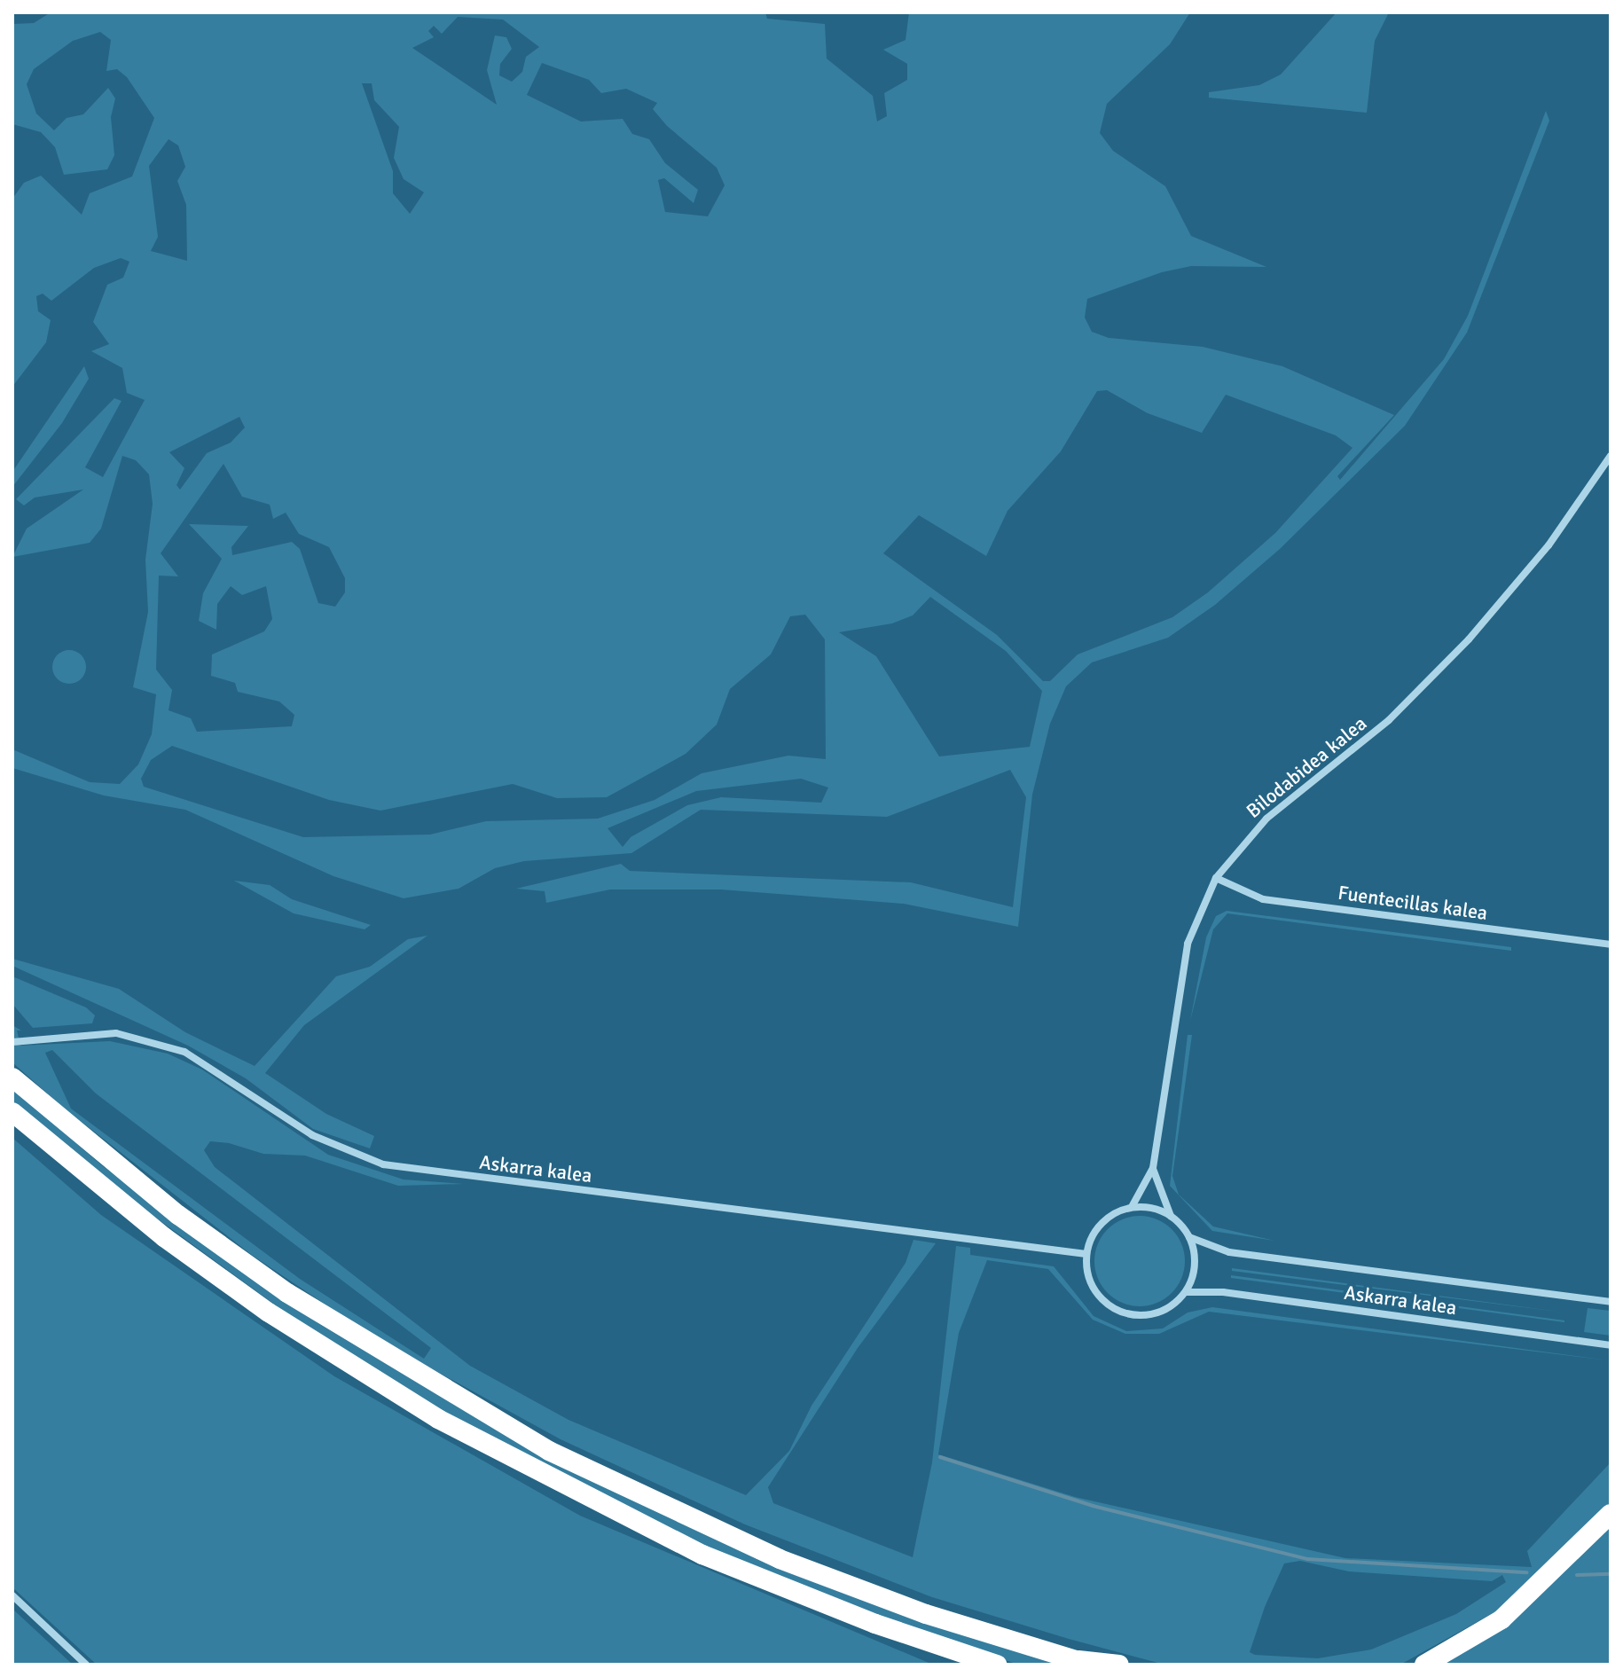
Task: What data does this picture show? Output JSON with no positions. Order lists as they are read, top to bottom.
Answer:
{
  "streets": {
    "street": ["Bilodabidea kalea", "Fuentecillas kalea", "Askarra kalea"]
  },
  "crossings": [
    ["Bilodabidea kalea", "Fuentecillas kalea"],
    ["Bilodabidea kalea", "Askarra kalea"]
  ]
}
